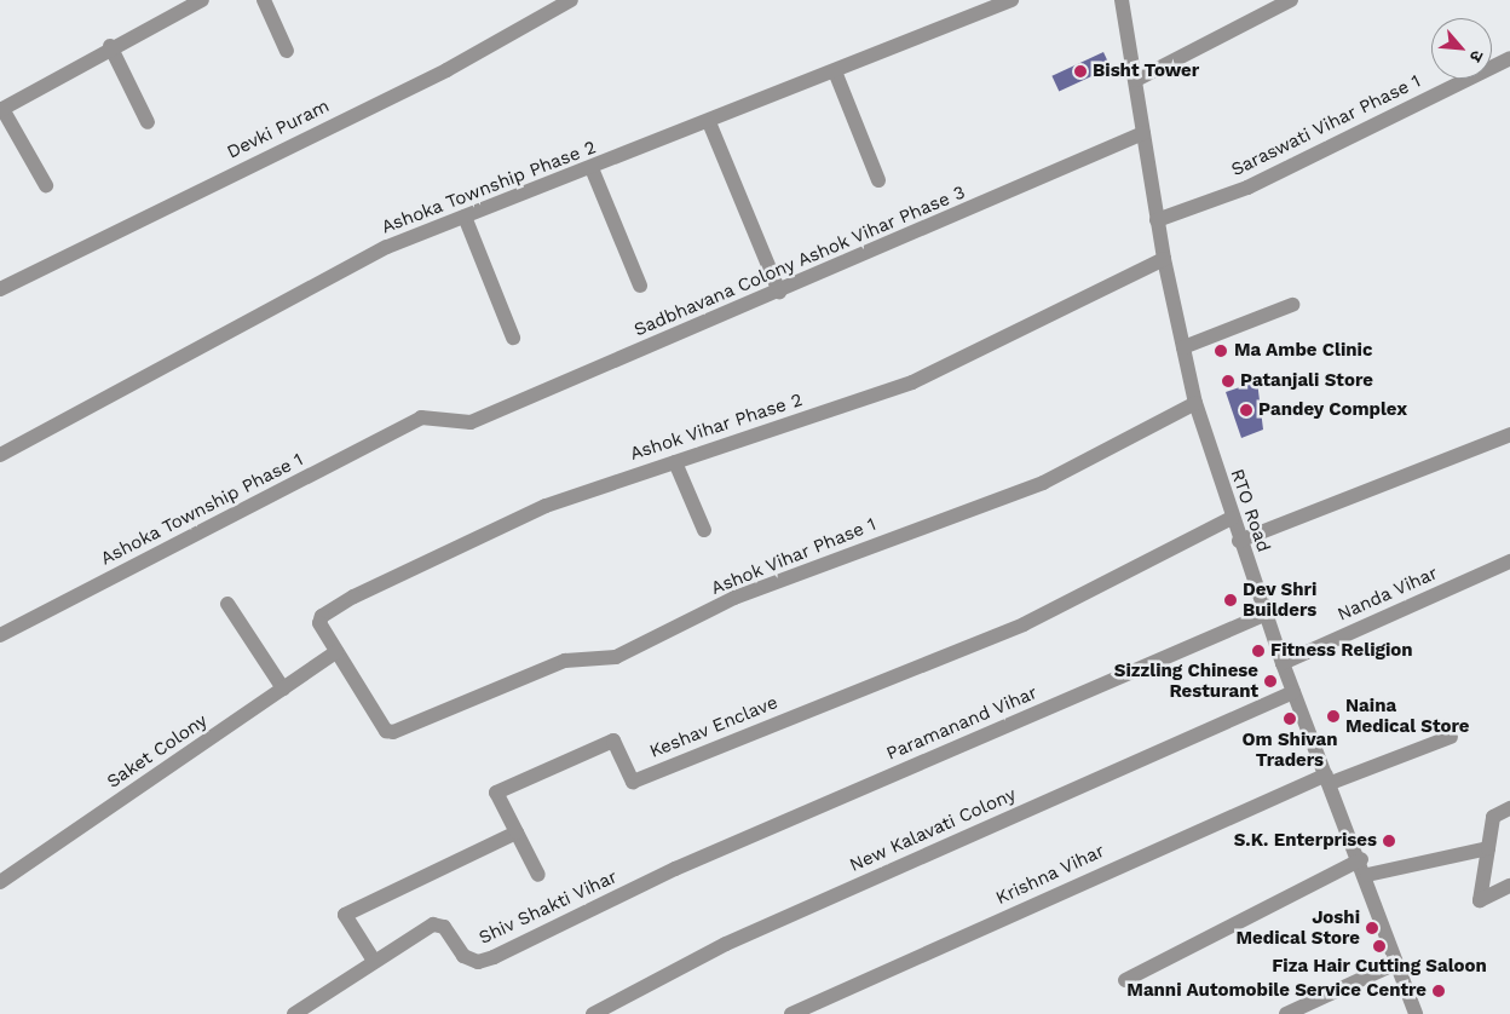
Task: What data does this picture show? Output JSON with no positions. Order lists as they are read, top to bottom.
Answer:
{
  "streets": {
    "street": [
      "Saraswati Vihar Phase 1",
      "Devki Puram",
      "Ashoka Township Phase 2",
      "Sadbhavana Colony Ashok Vihar Phase 3",
      "Ashok Vihar Phase 2",
      "Ashoka Township Phase 1",
      "RTO Road",
      "Ashok Vihar Phase 1",
      "Nanda Vihar",
      "Paramanand Vihar",
      "Keshav Enclave",
      "Saket Colony",
      "New Kalavati Colony",
      "Krishna Vihar",
      "Shiv Shakti Vihar"
    ]
  },
  "crossings": [
    ["Saraswati Vihar Phase 1", "RTO Road"],
    ["Sadbhavana Colony Ashok Vihar Phase 3", "Ashoka Township Phase 1"],
    ["Sadbhavana Colony Ashok Vihar Phase 3", "RTO Road"],
    ["Ashok Vihar Phase 2", "RTO Road"],
    ["Ashok Vihar Phase 2", "Ashok Vihar Phase 1"],
    ["Ashok Vihar Phase 2", "Saket Colony"],
    ["RTO Road", "Ashok Vihar Phase 1"],
    ["RTO Road", "Nanda Vihar"],
    ["RTO Road", "Paramanand Vihar"],
    ["RTO Road", "Keshav Enclave"],
    ["RTO Road", "New Kalavati Colony"],
    ["RTO Road", "Krishna Vihar"],
    ["Ashok Vihar Phase 1", "Saket Colony"],
    ["Paramanand Vihar", "Shiv Shakti Vihar"]
  ],
  "places": [
    "Bisht Tower",
    "Ma Ambe Clinic",
    "Patanjali Store",
    "Pandey Complex",
    "Dev Shri Builders",
    "Fitness Religion",
    "Sizzling Chinese Resturant",
    "Naina Medical Store",
    "Om Shivan Traders",
    "S.K. Enterprises",
    "Joshi Medical Store",
    "Fiza Hair Cutting Saloon",
    "Manni Automobile Service Centre"
  ],
  "north": "bottom right"
}
